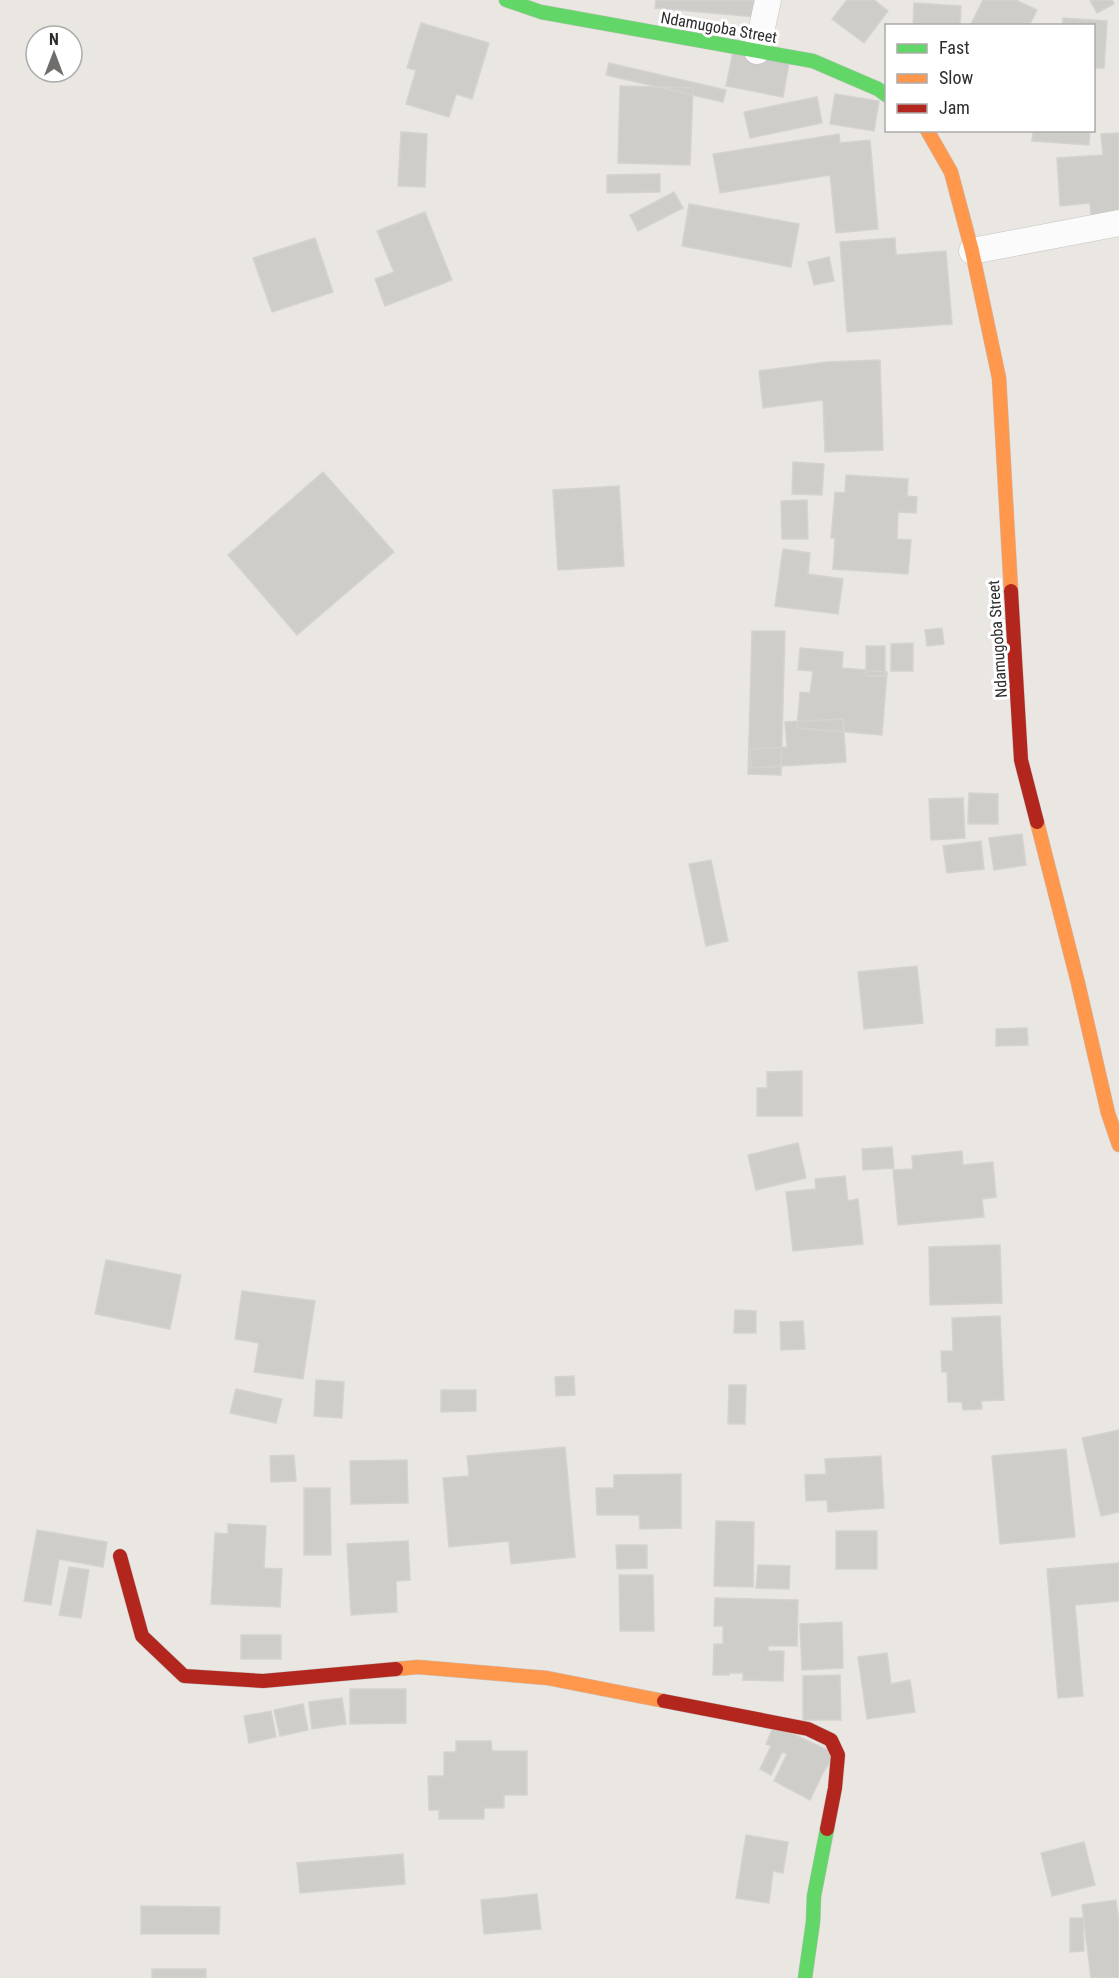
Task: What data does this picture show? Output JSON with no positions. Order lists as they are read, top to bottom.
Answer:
{
  "streets": {
    "street": ["Ndamugoba Street"]
  },
  "legend": ["Fast", "Slow", "Jam"],
  "north": "top"
}
